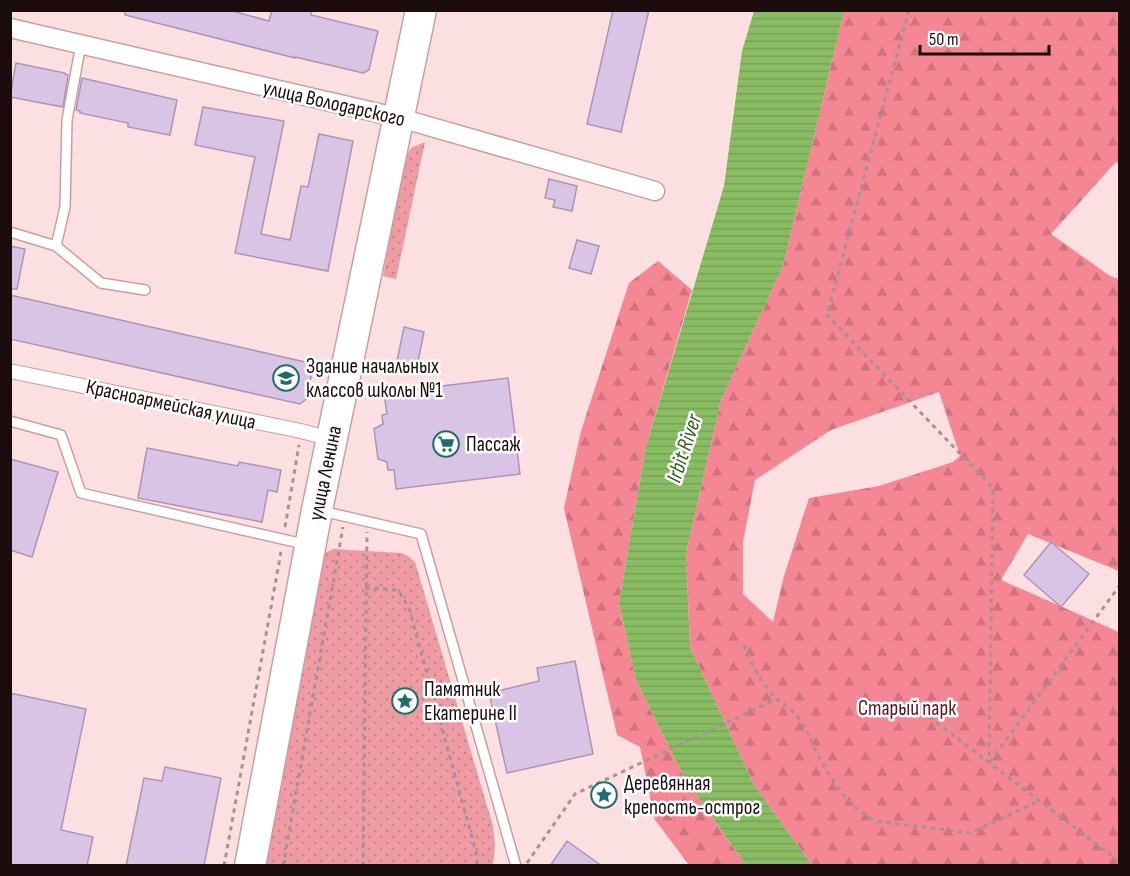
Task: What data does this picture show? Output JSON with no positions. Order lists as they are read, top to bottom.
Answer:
{
  "streets": {
    "main road": ["улица Ленина"],
    "street": ["улица Володарского", "Красноармейская улица"]
  },
  "crossings": [
    ["улица Володарского", "улица Ленина"],
    ["Красноармейская улица", "улица Ленина"]
  ],
  "water": ["Irbit River"],
  "parks": ["Старый парк"],
  "places": {
    "school or university": ["Здание начальных классов школы №1"],
    "supermarket": ["Пассаж"],
    "place": ["Памятник Екатерине II", "Деревянная крепость-острог"]
  },
  "scale_bar": "50 m"
}
